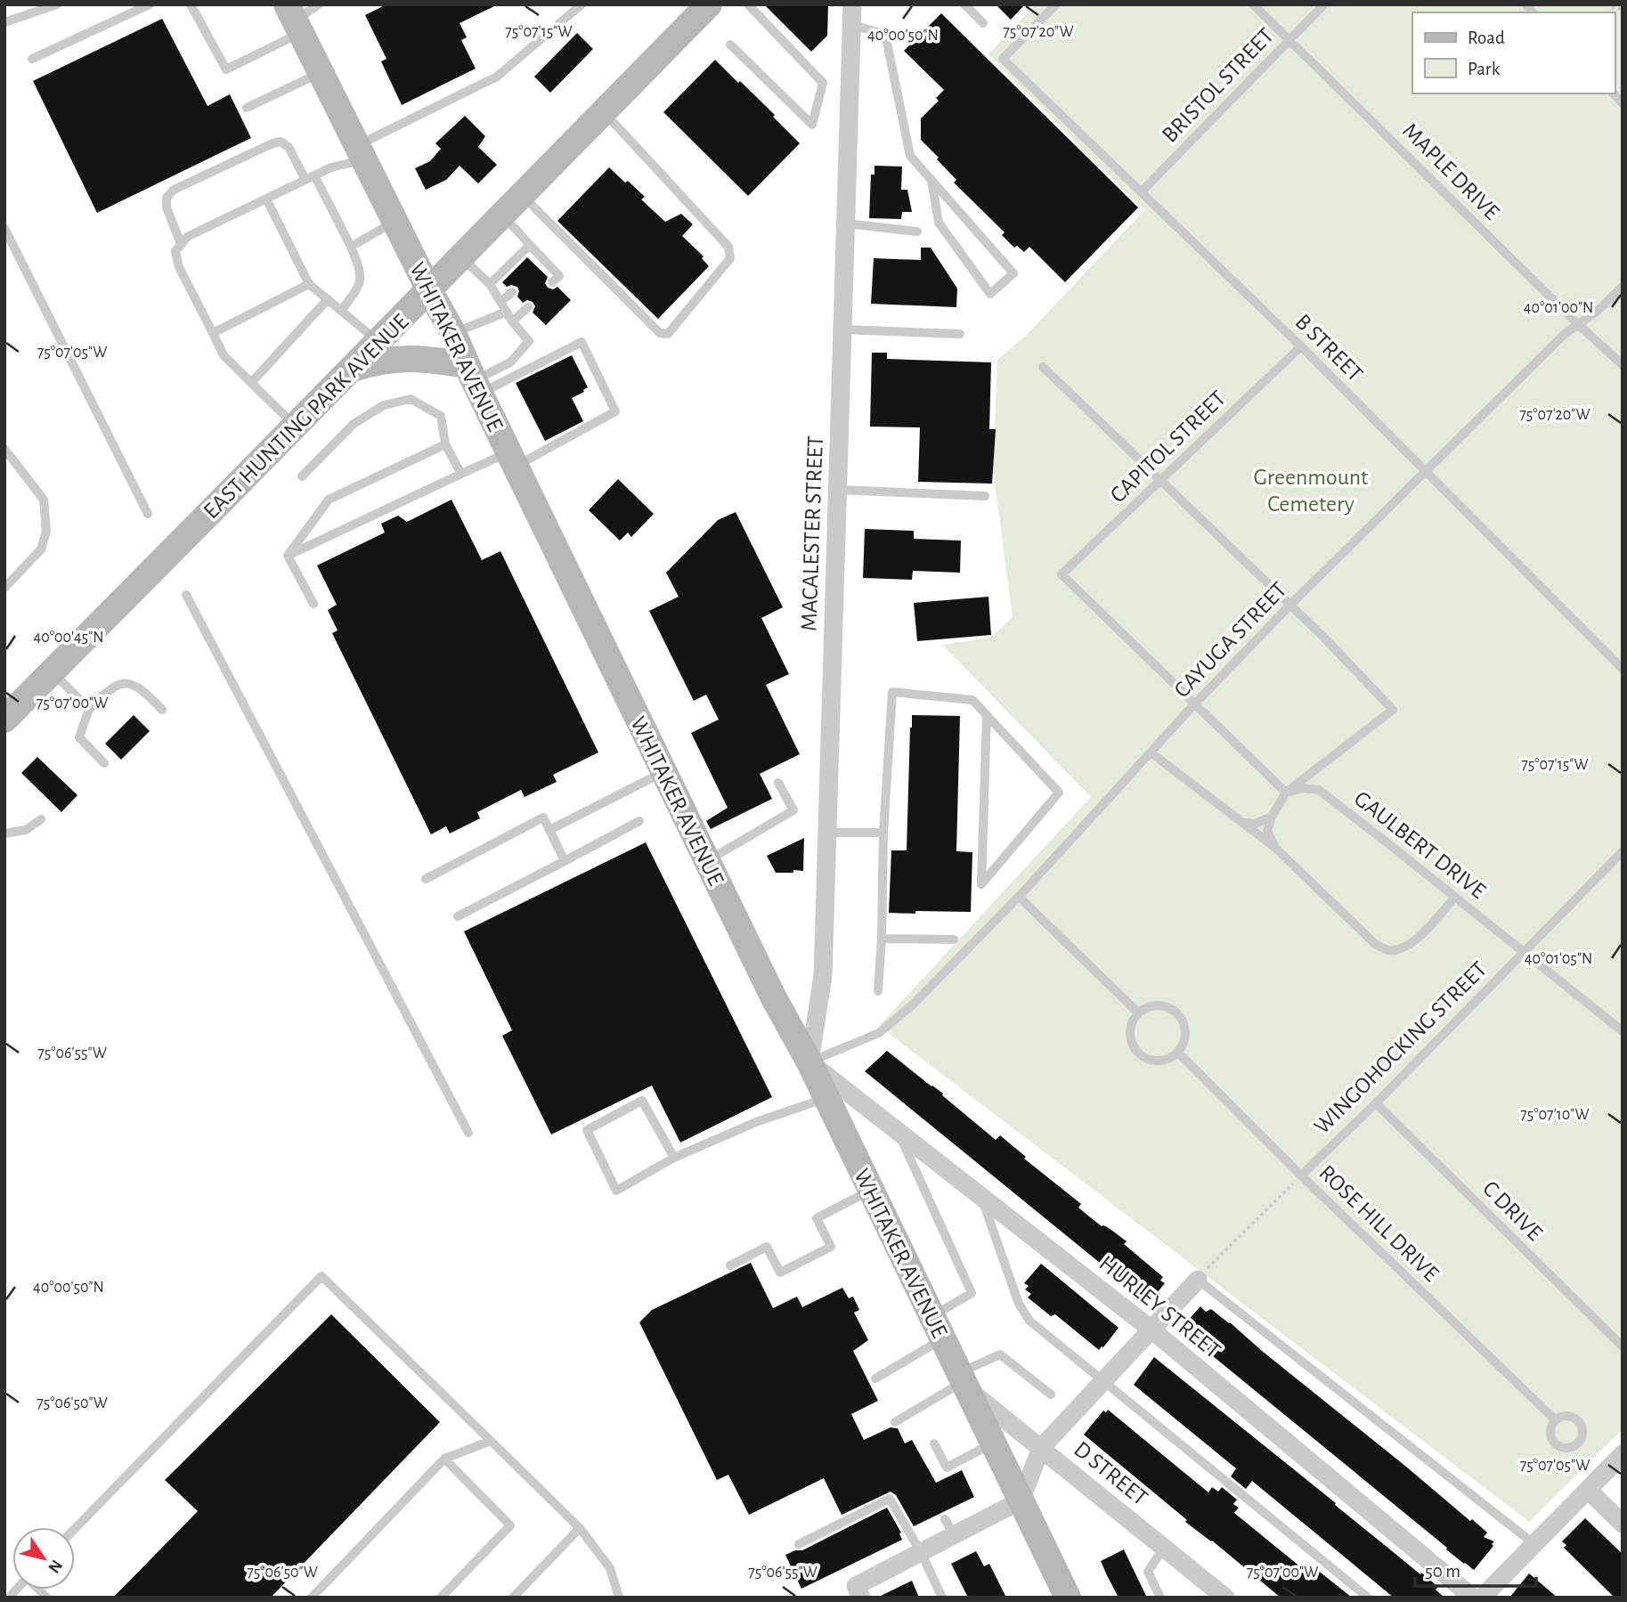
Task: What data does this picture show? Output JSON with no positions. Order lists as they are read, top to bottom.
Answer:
{
  "streets": {
    "main road": ["WHITAKER AVENUE", "EAST HUNTING PARK AVENUE"],
    "street": ["MACALESTER STREET", "HURLEY STREET", "D STREET"],
    "lane": [
      "BRISTOL STREET",
      "MAPLE DRIVE",
      "B STREET",
      "CAPITOL STREET",
      "CAYUGA STREET",
      "GAULBERT DRIVE",
      "WINGOHOCKING STREET",
      "C DRIVE",
      "ROSE HILL DRIVE"
    ]
  },
  "crossings": [
    ["BRISTOL STREET", "MAPLE DRIVE"],
    ["BRISTOL STREET", "B STREET"],
    ["MAPLE DRIVE", "CAYUGA STREET"],
    ["WHITAKER AVENUE", "EAST HUNTING PARK AVENUE"],
    ["WHITAKER AVENUE", "MACALESTER STREET"],
    ["WHITAKER AVENUE", "CAYUGA STREET"],
    ["WHITAKER AVENUE", "HURLEY STREET"],
    ["WHITAKER AVENUE", "D STREET"],
    ["B STREET", "CAPITOL STREET"],
    ["B STREET", "CAYUGA STREET"],
    ["CAPITOL STREET", "CAYUGA STREET"],
    ["MACALESTER STREET", "CAYUGA STREET"],
    ["MACALESTER STREET", "HURLEY STREET"],
    ["CAYUGA STREET", "HURLEY STREET"],
    ["GAULBERT DRIVE", "WINGOHOCKING STREET"],
    ["WINGOHOCKING STREET", "C DRIVE"],
    ["WINGOHOCKING STREET", "ROSE HILL DRIVE"]
  ],
  "parks": ["Greenmount Cemetery"],
  "legend": ["Road", "Park"],
  "scale_bar": "50 m",
  "north": "bottom right",
  "coordinates": [
    "75°07'15\"W",
    "75°07'20\"W",
    "40°00'50\"N",
    "40°01'00\"N",
    "75°07'05\"W",
    "40°00'45\"N",
    "75°07'00\"W",
    "40°01'05\"N",
    "75°06'55\"W",
    "75°07'10\"W",
    "75°06'50\"W"
  ]
}
